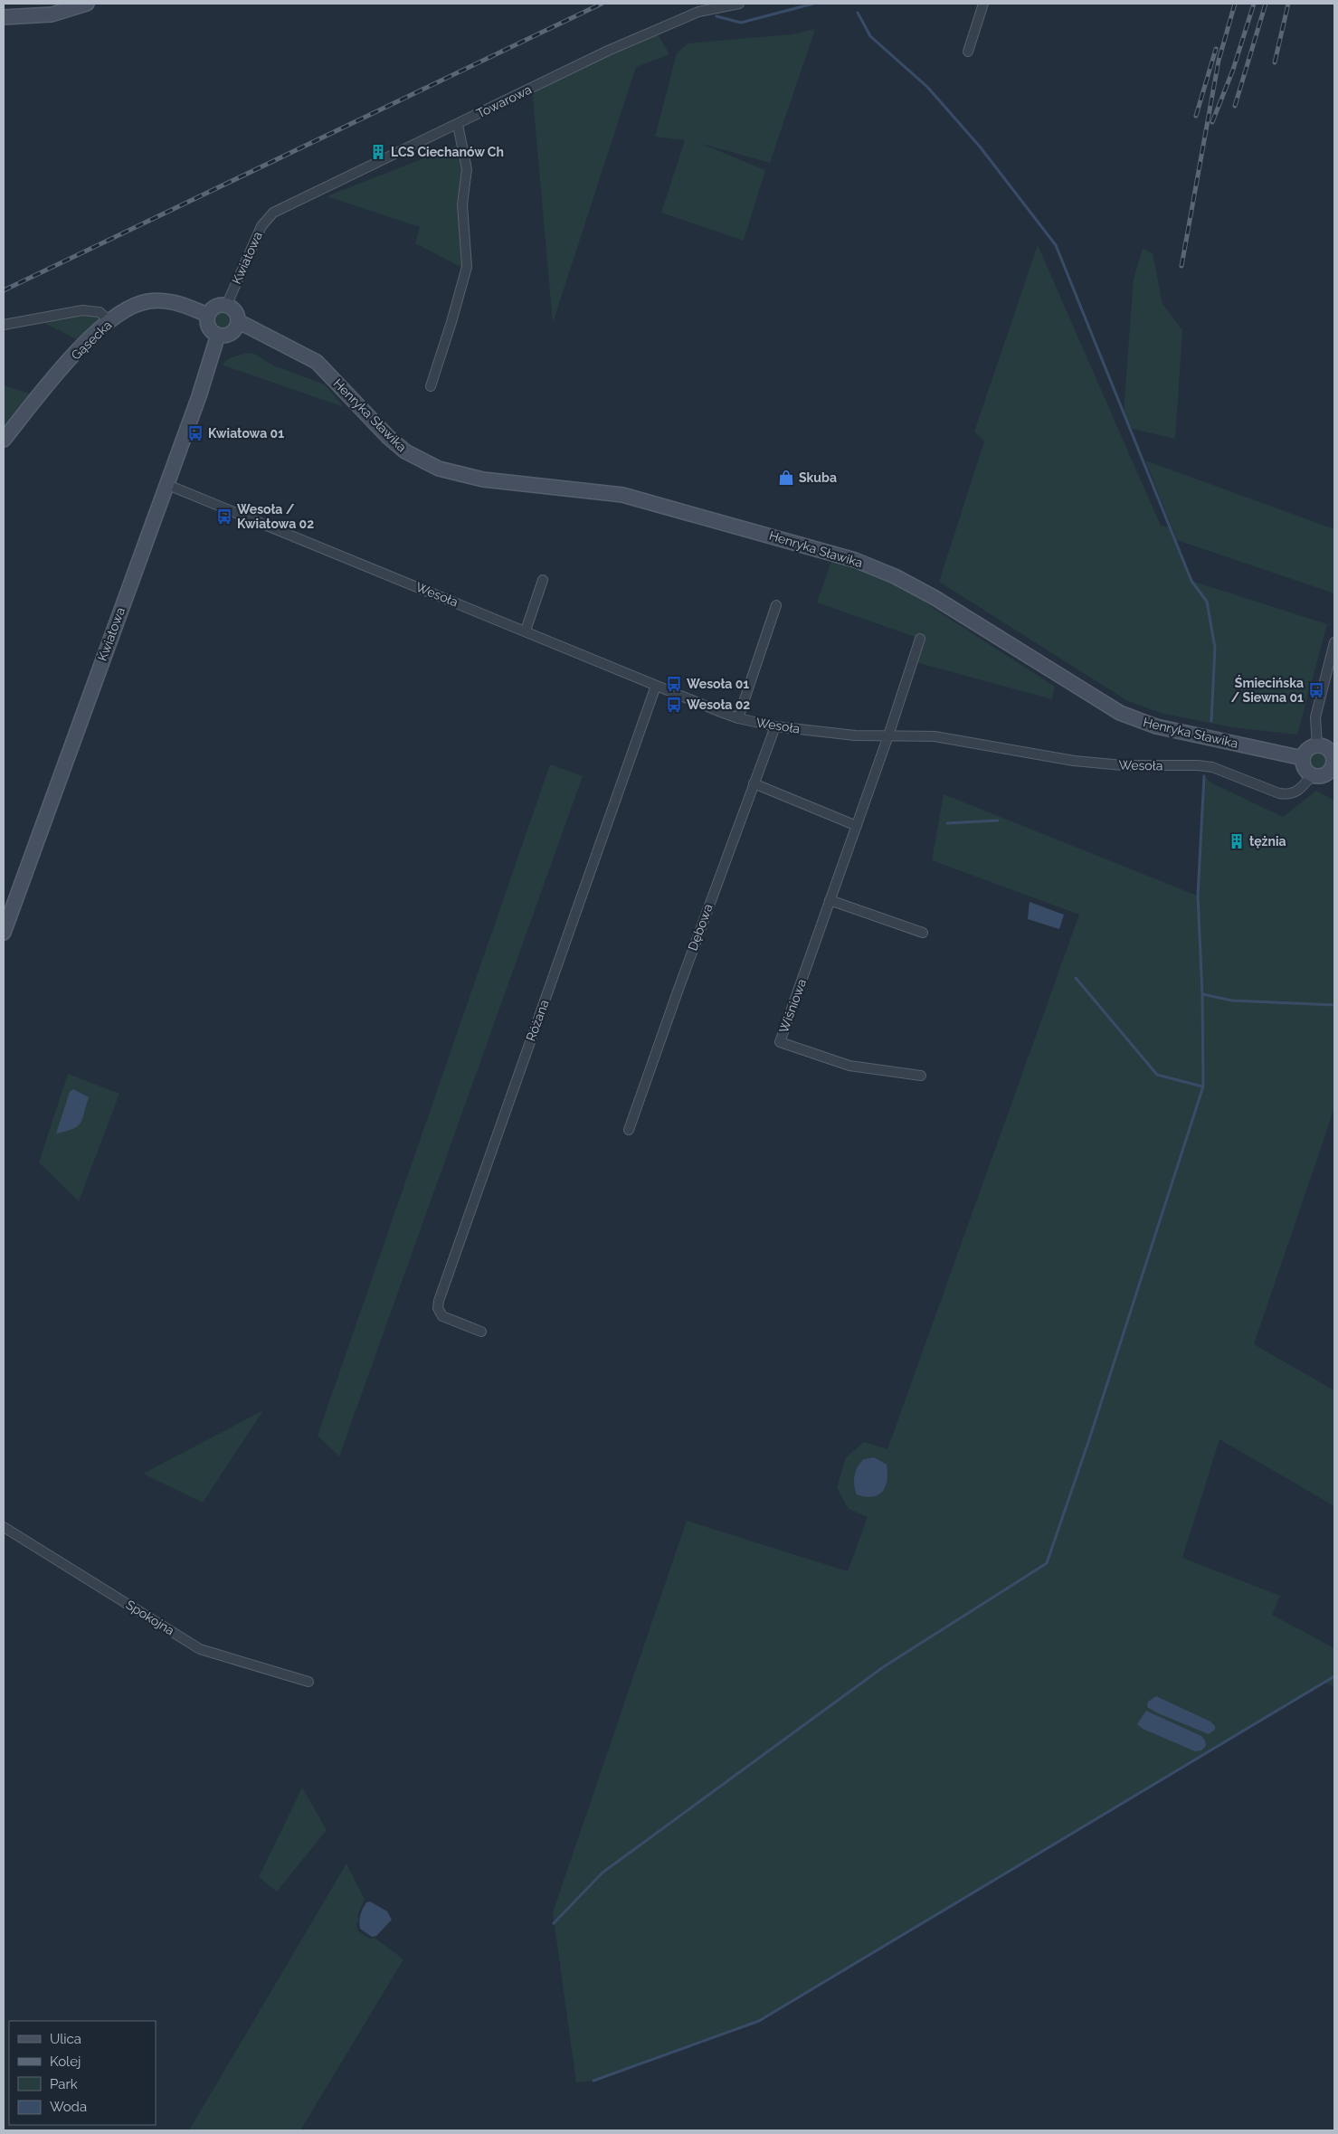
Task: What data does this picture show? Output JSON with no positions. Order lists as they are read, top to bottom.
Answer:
{
  "streets": {
    "main road": ["Kwiatowa", "Gąsecka", "Henryka Sławika"],
    "street": [
      "Towarowa",
      "Wesoła",
      "Dębowa",
      "Wiśniowa",
      "Różana",
      "Spokojna"
    ]
  },
  "crossings": [
    ["Towarowa", "Kwiatowa"],
    ["Kwiatowa", "Gąsecka"],
    ["Kwiatowa", "Henryka Sławika"],
    ["Kwiatowa", "Wesoła"],
    ["Gąsecka", "Henryka Sławika"],
    ["Henryka Sławika", "Wesoła"],
    ["Wesoła", "Dębowa"],
    ["Wesoła", "Wiśniowa"],
    ["Wesoła", "Różana"]
  ],
  "places": {
    "building": ["LCS Ciechanów Ch", "tężnia"],
    "bus stop": [
      "Kwiatowa 01",
      "Wesoła / Kwiatowa 02",
      "Wesoła 01",
      "Śmiecińska / Siewna 01",
      "Wesoła 02"
    ],
    "shop": ["Skuba"]
  },
  "legend": [
    "Ulica",
    "Kolej",
    "Park",
    "Woda"
  ]
}
